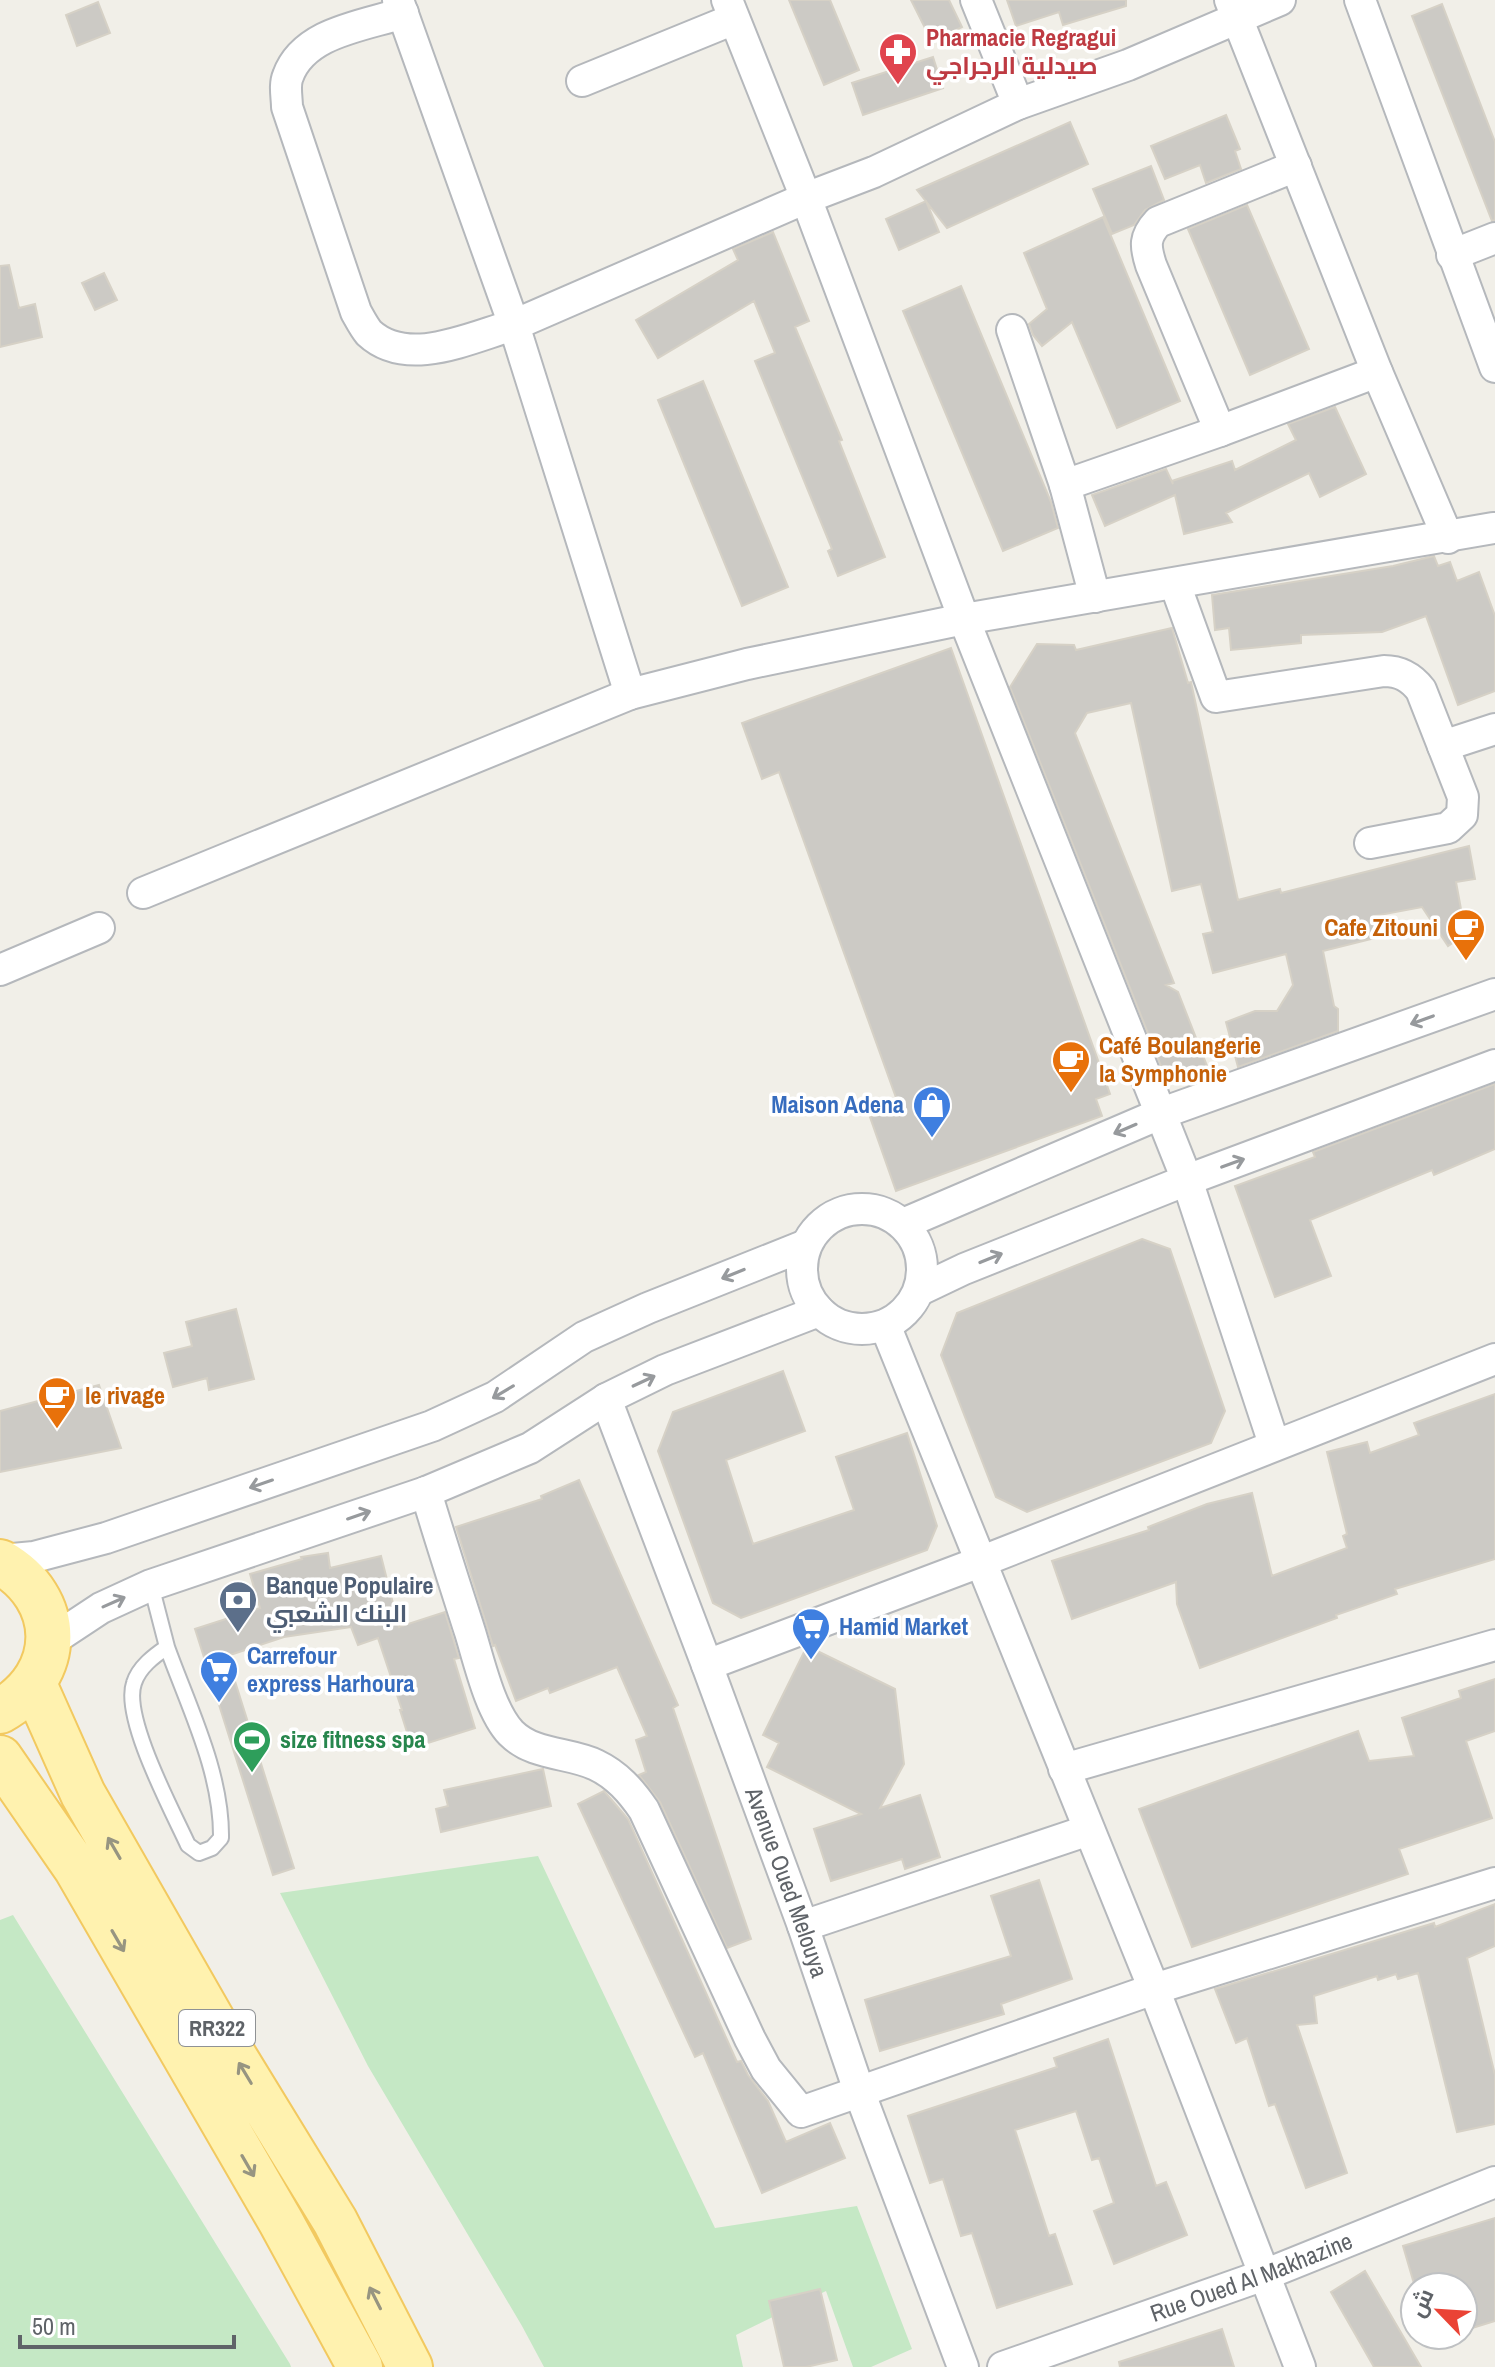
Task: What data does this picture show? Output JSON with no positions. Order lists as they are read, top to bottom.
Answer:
{
  "streets": {
    "main road": ["RR322"],
    "street": ["Avenue Oued Melouya", "Rue Oued Al Makhazine"]
  },
  "places": {
    "pharmacy": ["Pharmacie Regragui صيدلية الرجراجي"],
    "cafe": ["Cafe Zitouni", "Café Boulangerie la Symphonie", "le rivage"],
    "shop": ["Maison Adena"],
    "bank": ["Banque Populaire البنك الشعبي"],
    "supermarket": ["Hamid Market", "Carrefour express Harhoura"],
    "sports": ["size fitness spa"]
  },
  "scale_bar": "50 m",
  "north": "top left"
}
